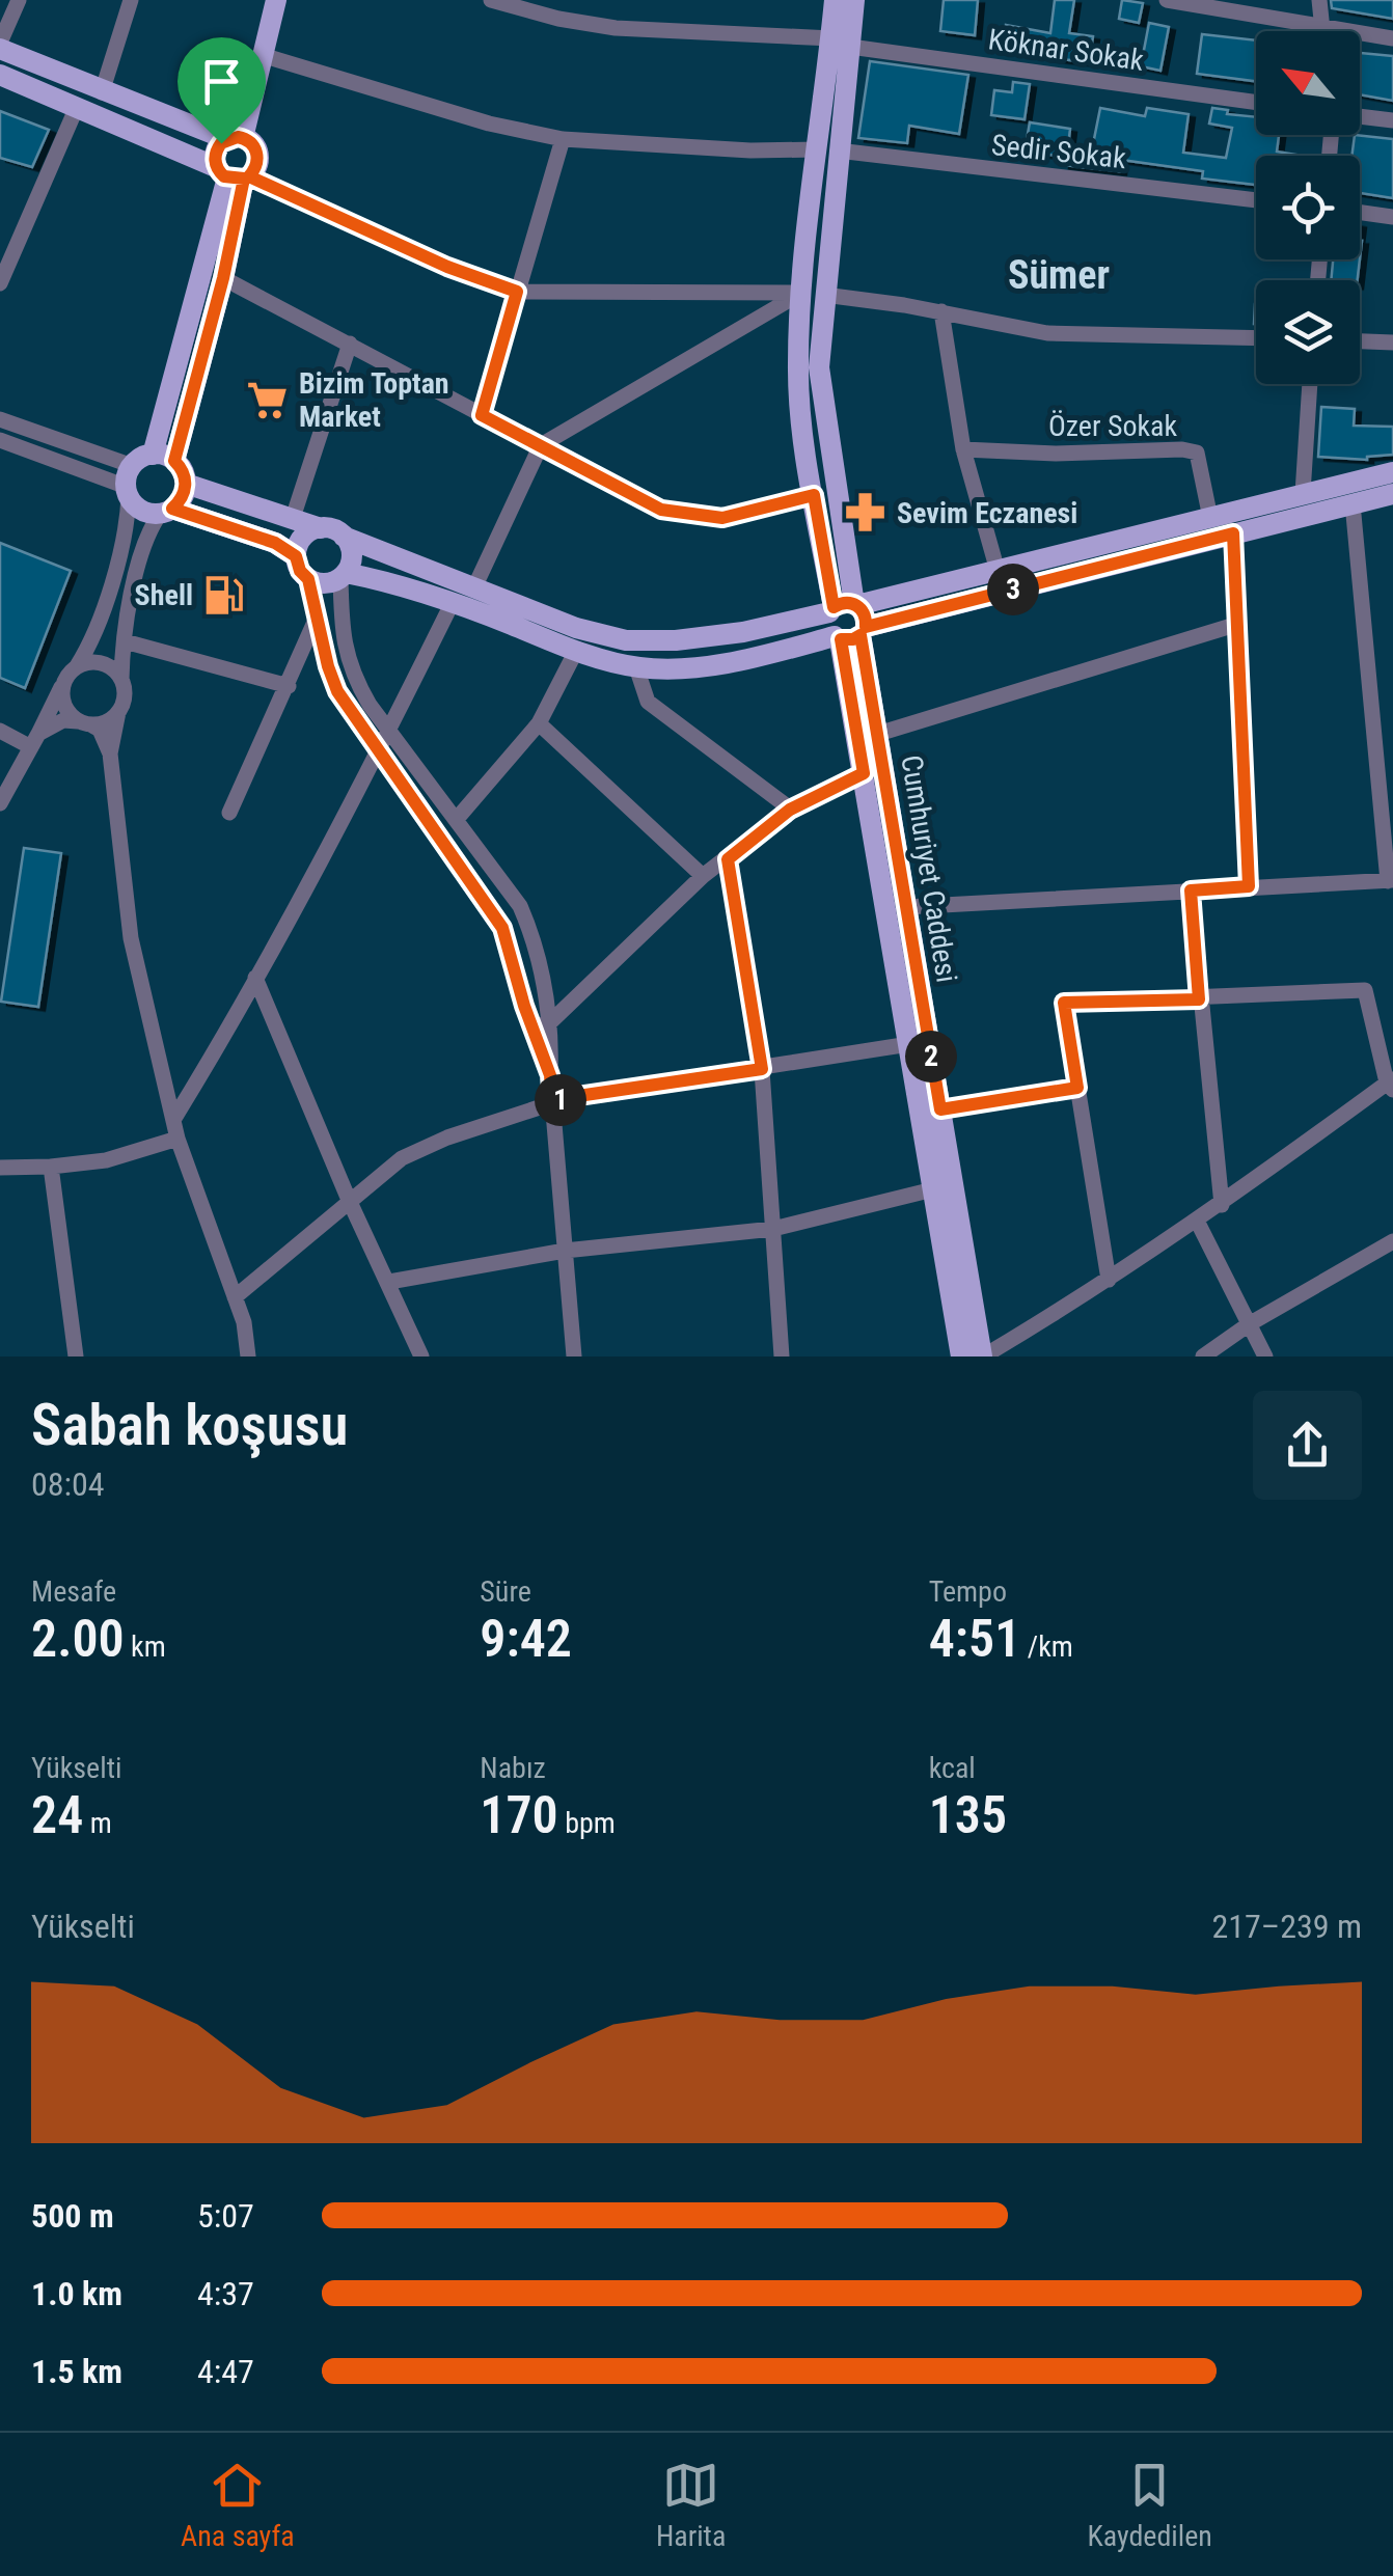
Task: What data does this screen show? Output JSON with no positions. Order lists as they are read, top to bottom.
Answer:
{
  "streets": {
    "main road": ["Cumhuriyet Caddesi"],
    "street": ["Köknar Sokak", "Sedir Sokak", "Özer Sokak"]
  },
  "districts": ["Sümer"],
  "places": {
    "supermarket": ["Bizim Toptan Market"],
    "pharmacy": ["Sevim Eczanesi"],
    "fuel station": ["Shell"]
  },
  "north": "top left",
  "page": {
    "pins": ["3", "2", "1"],
    "heading": ["Sabah koşusu", "08:04"],
    "stats": [
      ["Mesafe", "2.00 km"],
      ["Süre", "9:42"],
      ["Tempo", "4:51 /km"],
      ["Yükselti", "24 m"],
      ["Nabız", "170 bpm"],
      ["kcal", "135"]
    ],
    "chart": ["Yükselti", "217–239 m"],
    "list": [
      {
        "name": "500 m",
        "note": "5:07"
      },
      {
        "name": "1.0 km",
        "note": "4:37"
      },
      {
        "name": "1.5 km",
        "note": "4:47"
      }
    ],
    "tabs": ["Ana sayfa", "Harita", "Kaydedilen"]
  }
}
